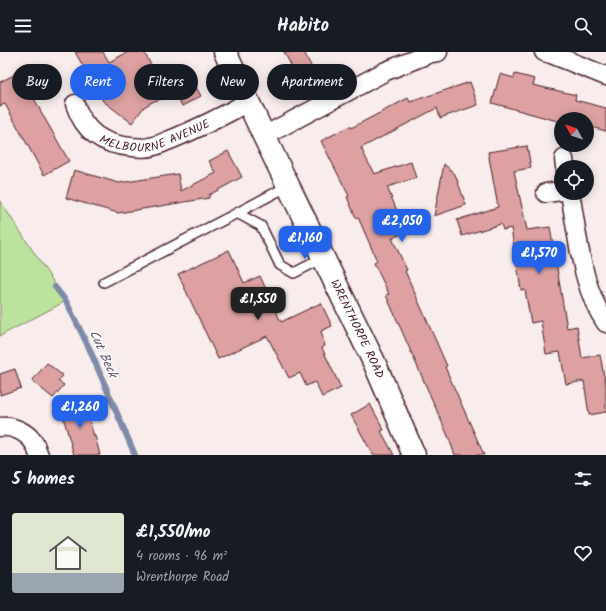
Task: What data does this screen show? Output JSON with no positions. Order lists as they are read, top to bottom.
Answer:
{
  "streets": {
    "street": ["MELBOURNE AVENUE", "WRENTHORPE ROAD"]
  },
  "crossings": [
    ["MELBOURNE AVENUE", "WRENTHORPE ROAD"]
  ],
  "water": ["Cut Beck"],
  "north": "top left",
  "page": {
    "header": "Habito",
    "chip": [
      "Buy",
      "Rent",
      "Filters",
      "New",
      "Apartment"
    ],
    "price": [
      "£2,050",
      "£1,160",
      "£1,570",
      "£1,550",
      "£1,260"
    ],
    "heading": "5 homes",
    "list": [
      {
        "name": "£1,550/mo",
        "note": "4 rooms · 96 m² · Wrenthorpe Road"
      }
    ]
  }
}
